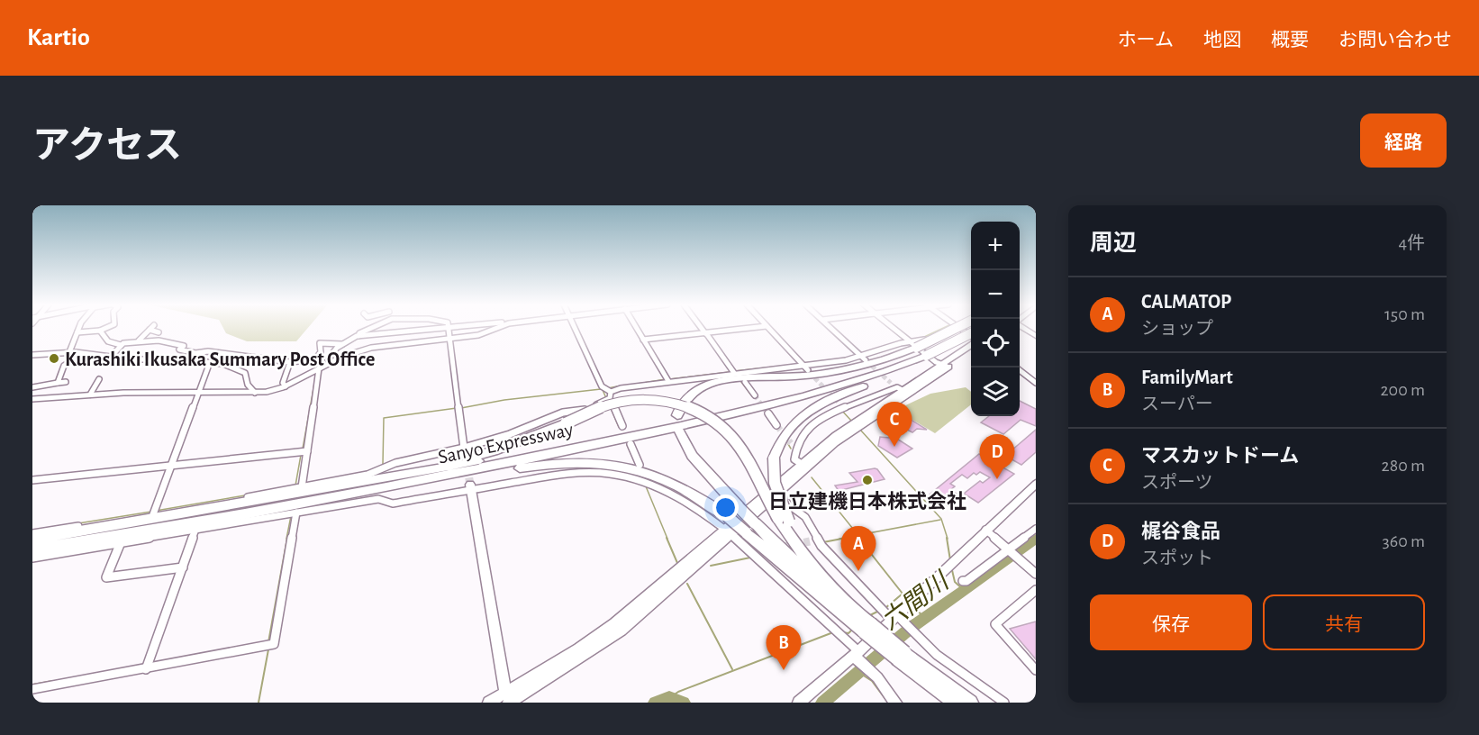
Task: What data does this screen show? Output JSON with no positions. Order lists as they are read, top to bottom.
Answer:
{
  "streets": {
    "highway": ["Sanyo Expressway"]
  },
  "water": ["六間川"],
  "places": ["Kurashiki Ikusaka Summary Post Office", "日立建機日本株式会社"],
  "page": {
    "header": "Kartio",
    "nav": [
      "ホーム",
      "地図",
      "概要",
      "お問い合わせ"
    ],
    "title": "アクセス",
    "buttons": [
      "経路",
      ["保存", "共有"]
    ],
    "heading": ["周辺", "4件"],
    "map_buttons": ["+", "−"],
    "list": [
      {
        "mark": "A",
        "name": "CALMATOP",
        "note": "ショップ",
        "value": "150 m"
      },
      {
        "mark": "B",
        "name": "FamilyMart",
        "note": "スーパー",
        "value": "200 m"
      },
      {
        "mark": "C",
        "name": "マスカットドーム",
        "note": "スポーツ",
        "value": "280 m"
      },
      {
        "mark": "D",
        "name": "梶谷食品",
        "note": "スポット",
        "value": "360 m"
      }
    ],
    "pins": [
      "C",
      "D",
      "A",
      "B"
    ]
  }
}
